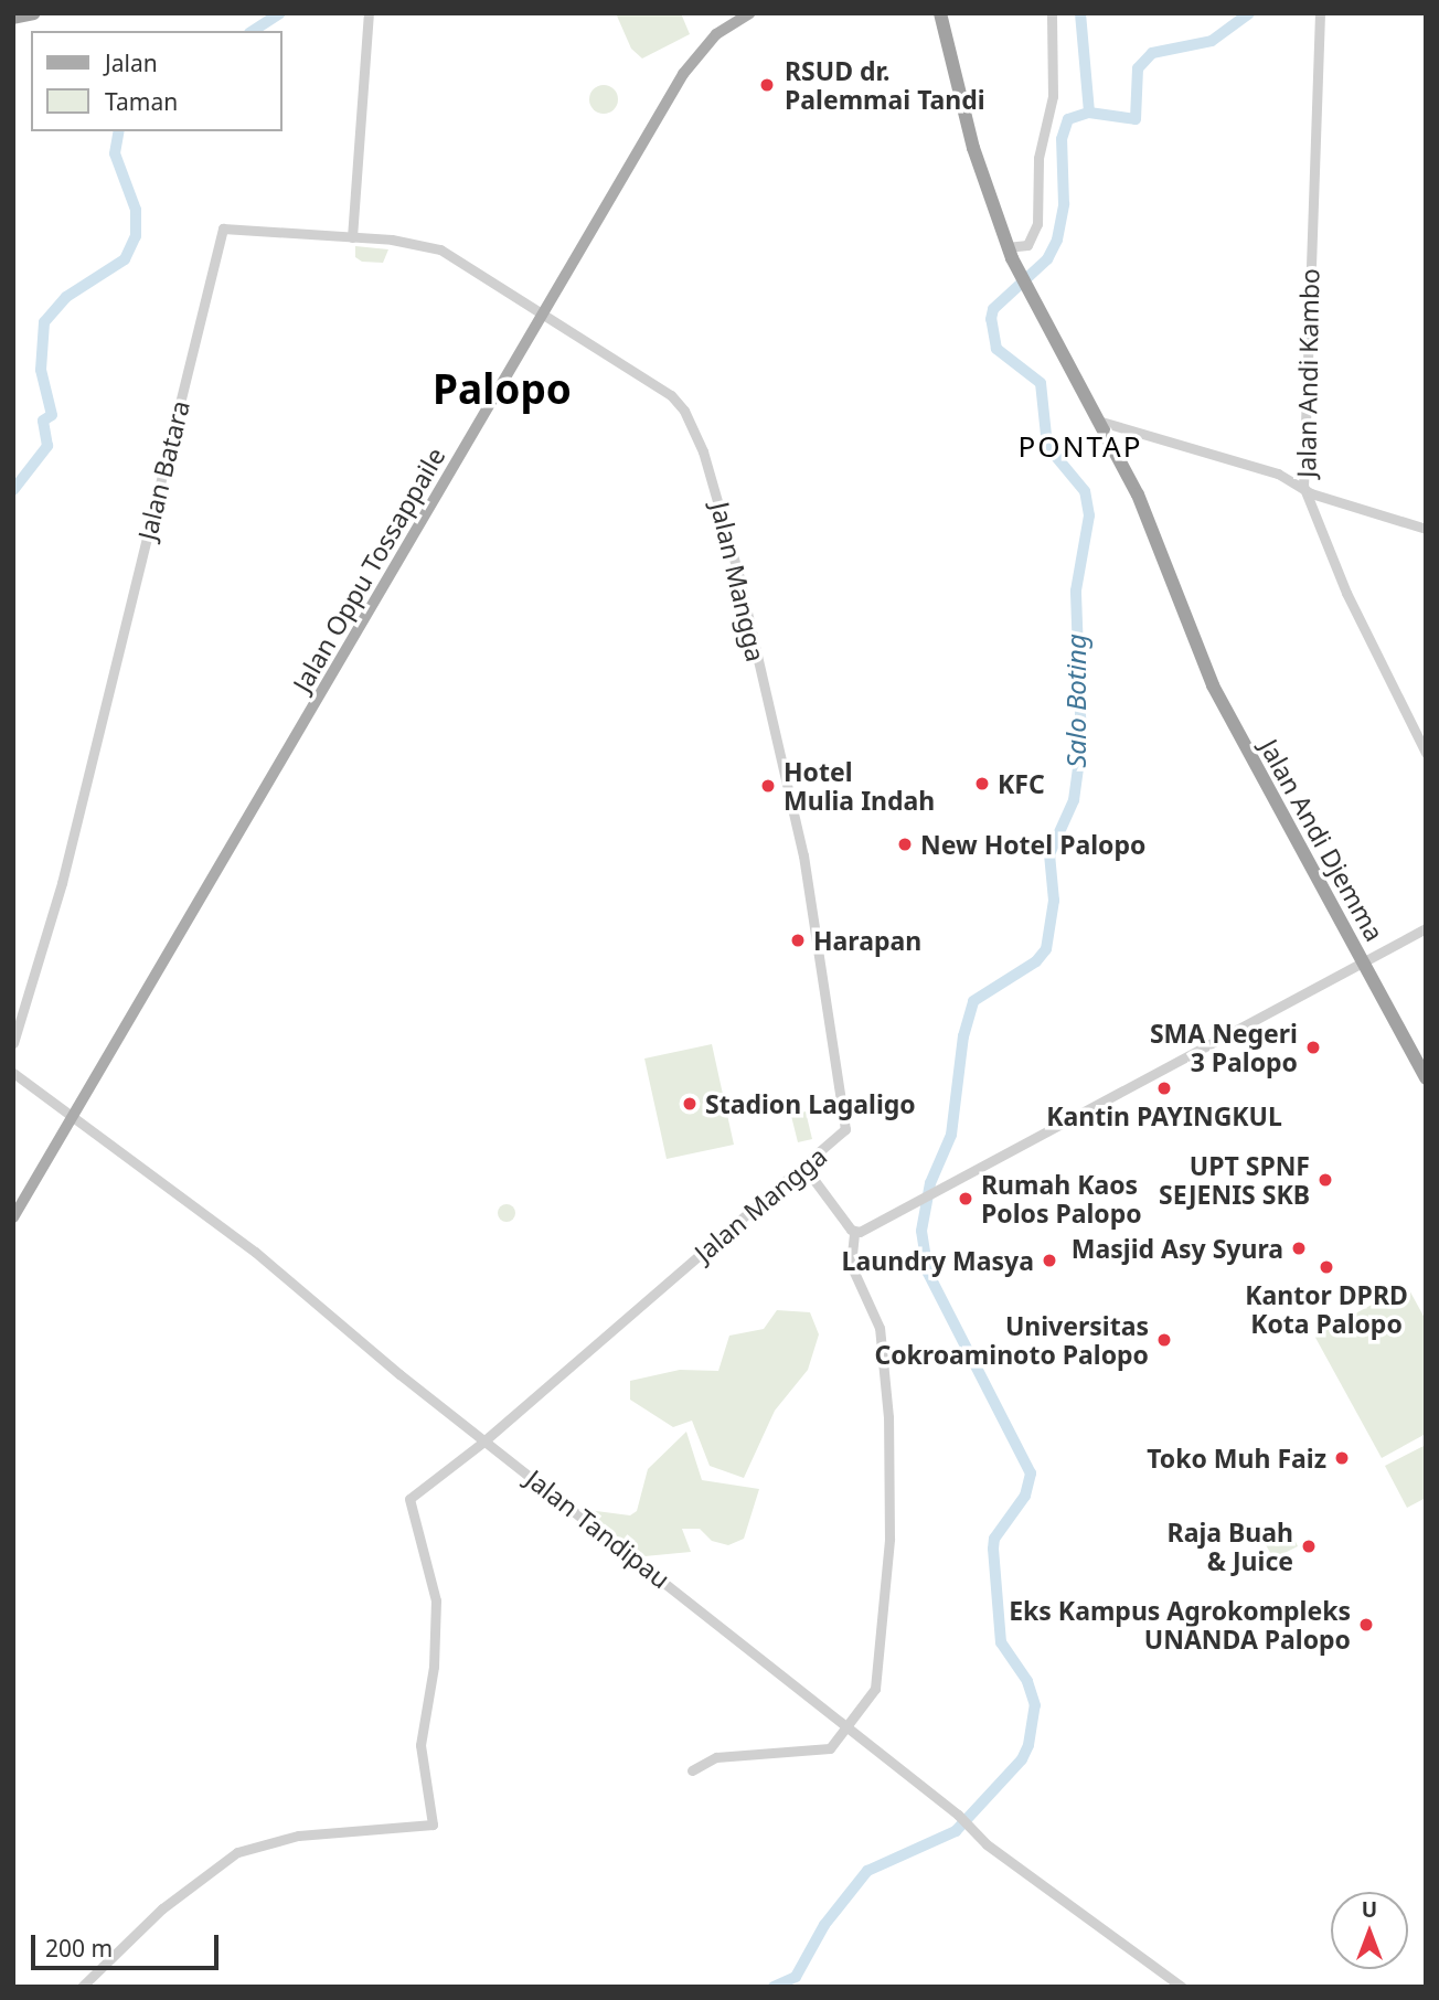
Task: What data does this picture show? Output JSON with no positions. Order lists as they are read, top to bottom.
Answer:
{
  "streets": {
    "highway": ["Jalan Andi Djemma"],
    "main road": ["Jalan Oppu Tossappaile"],
    "street": [
      "Jalan Andi Kambo",
      "Jalan Batara",
      "Jalan Mangga",
      "Jalan Tandipau"
    ]
  },
  "crossings": [
    ["Jalan Batara", "Jalan Oppu Tossappaile"],
    ["Jalan Batara", "Jalan Mangga"],
    ["Jalan Oppu Tossappaile", "Jalan Mangga"],
    ["Jalan Oppu Tossappaile", "Jalan Tandipau"],
    ["Jalan Mangga", "Jalan Tandipau"]
  ],
  "districts": ["Palopo", "PONTAP"],
  "water": ["Salo Boting"],
  "places": [
    "RSUD dr. Palemmai Tandi",
    "KFC",
    "Hotel Mulia Indah",
    "New Hotel Palopo",
    "Harapan",
    "SMA Negeri 3 Palopo",
    "Kantin PAYINGKUL",
    "Stadion Lagaligo",
    "UPT SPNF SEJENIS SKB",
    "Rumah Kaos Polos Palopo",
    "Masjid Asy Syura",
    "Laundry Masya",
    "Kantor DPRD Kota Palopo",
    "Universitas Cokroaminoto Palopo",
    "Toko Muh Faiz",
    "Raja Buah & Juice",
    "Eks Kampus Agrokompleks UNANDA Palopo"
  ],
  "legend": ["Jalan", "Taman"],
  "scale_bar": "200 m",
  "north": "top"
}
